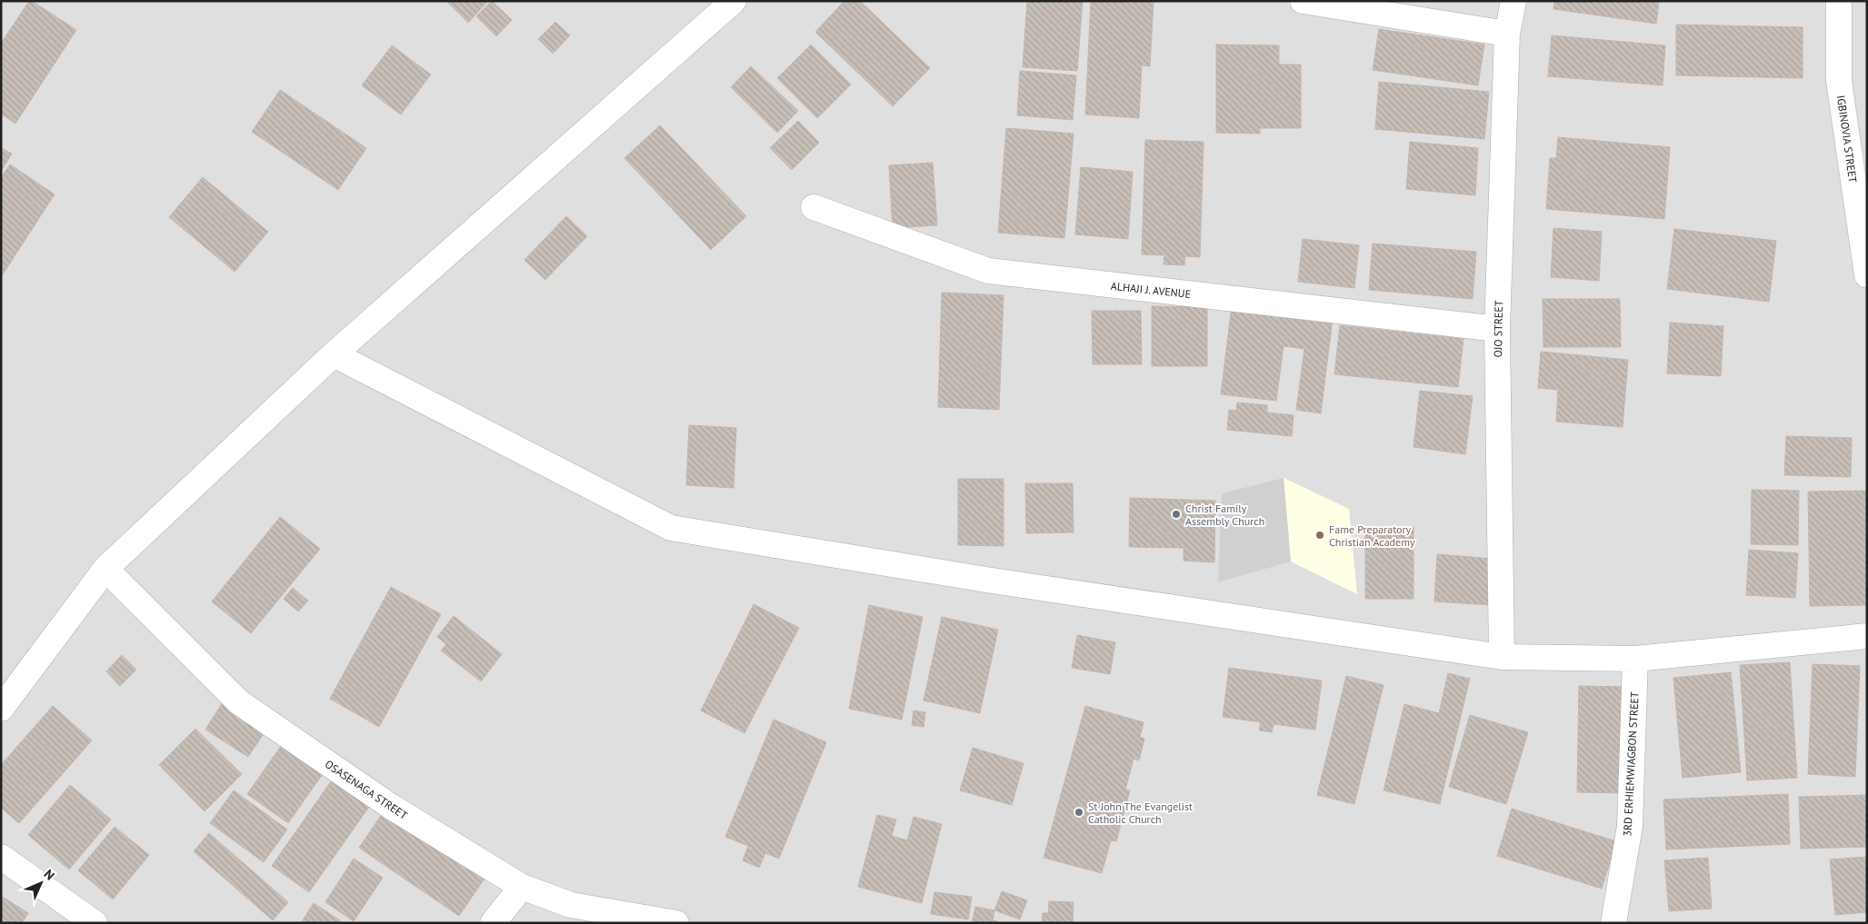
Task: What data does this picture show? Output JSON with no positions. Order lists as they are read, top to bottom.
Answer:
{
  "streets": {
    "street": [
      "IGBINOVIA STREET",
      "ALHAJI J. AVENUE",
      "OJO STREET",
      "3RD ERHIEMWIAGBON STREET",
      "OSASENAGA STREET"
    ]
  },
  "crossings": [
    ["ALHAJI J. AVENUE", "OJO STREET"]
  ],
  "places": ["Christ Family Assembly Church", "Fame Preparatory Christian Academy", "St John The Evangelist Catholic Church"],
  "north": "top right"
}
